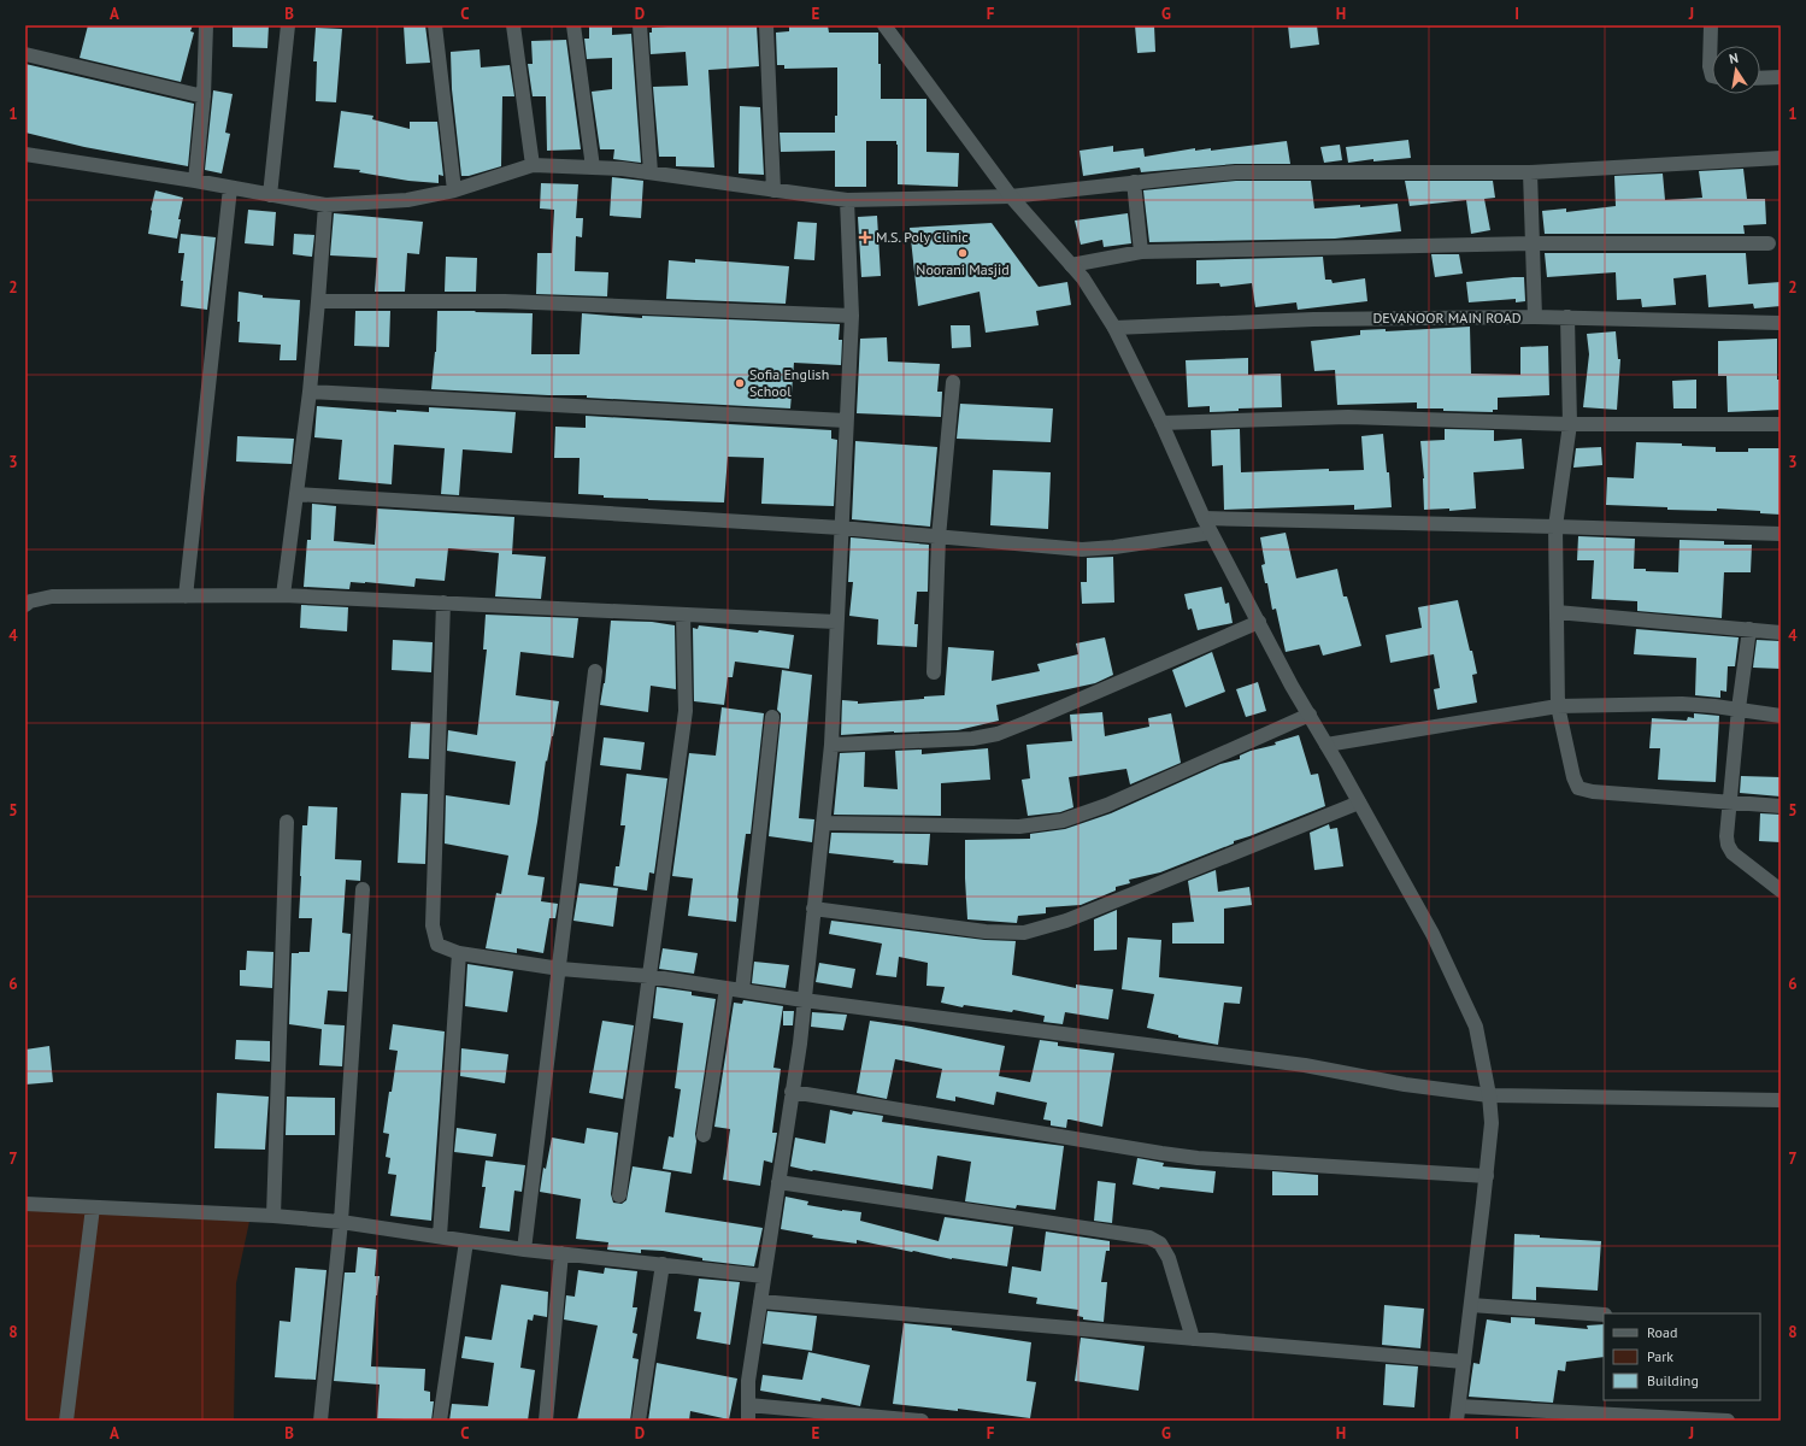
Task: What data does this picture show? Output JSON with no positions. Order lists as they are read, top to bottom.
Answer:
{
  "streets": {
    "street": ["DEVANOOR MAIN ROAD"]
  },
  "places": {
    "health": ["M.S. Poly Clinic"],
    "other": ["Noorani Masjid", "Sofia English School"]
  },
  "legend": ["Road", "Park", "Building"],
  "north": "top",
  "grid": {
    "columns": [
      "A",
      "B",
      "C",
      "D",
      "E",
      "F",
      "G",
      "H",
      "I",
      "J"
    ],
    "rows": [
      "1",
      "2",
      "3",
      "4",
      "5",
      "6",
      "7",
      "8"
    ]
  }
}
